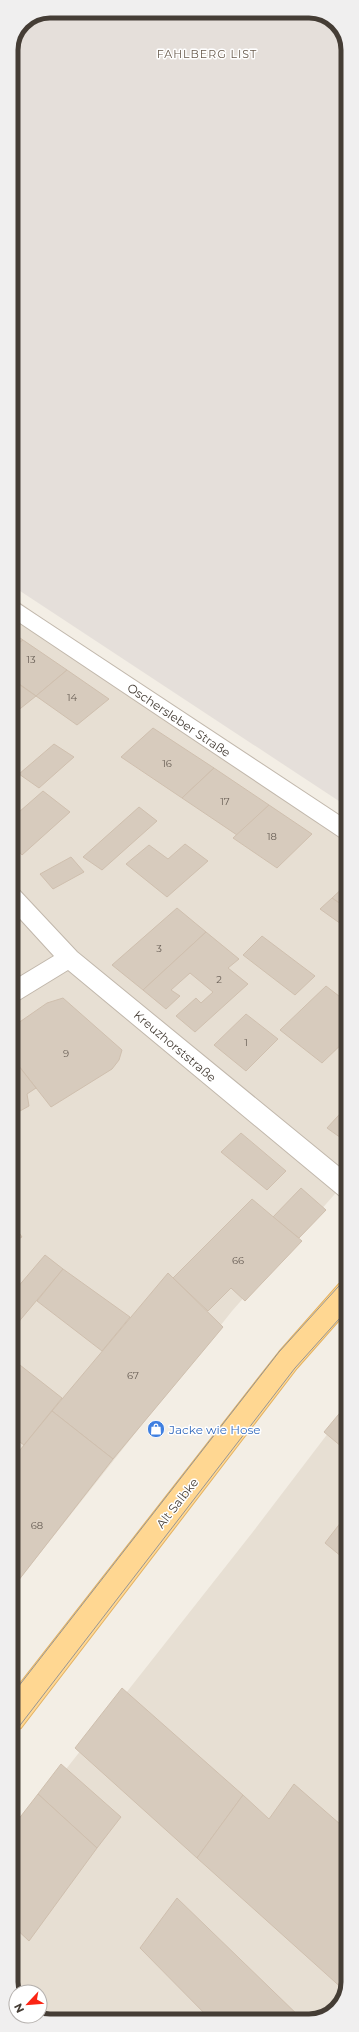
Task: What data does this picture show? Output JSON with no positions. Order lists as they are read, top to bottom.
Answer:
{
  "streets": {
    "main road": ["Alt Salbke"],
    "street": ["Oschersleber Straße", "Kreuzhorststraße"]
  },
  "districts": ["FAHLBERG LIST"],
  "places": {
    "shop": ["Jacke wie Hose"]
  },
  "house_numbers": [
    "13",
    "14",
    "16",
    "17",
    "18",
    "3",
    "2",
    "1",
    "9",
    "66",
    "67",
    "68"
  ],
  "north": "bottom left"
}
